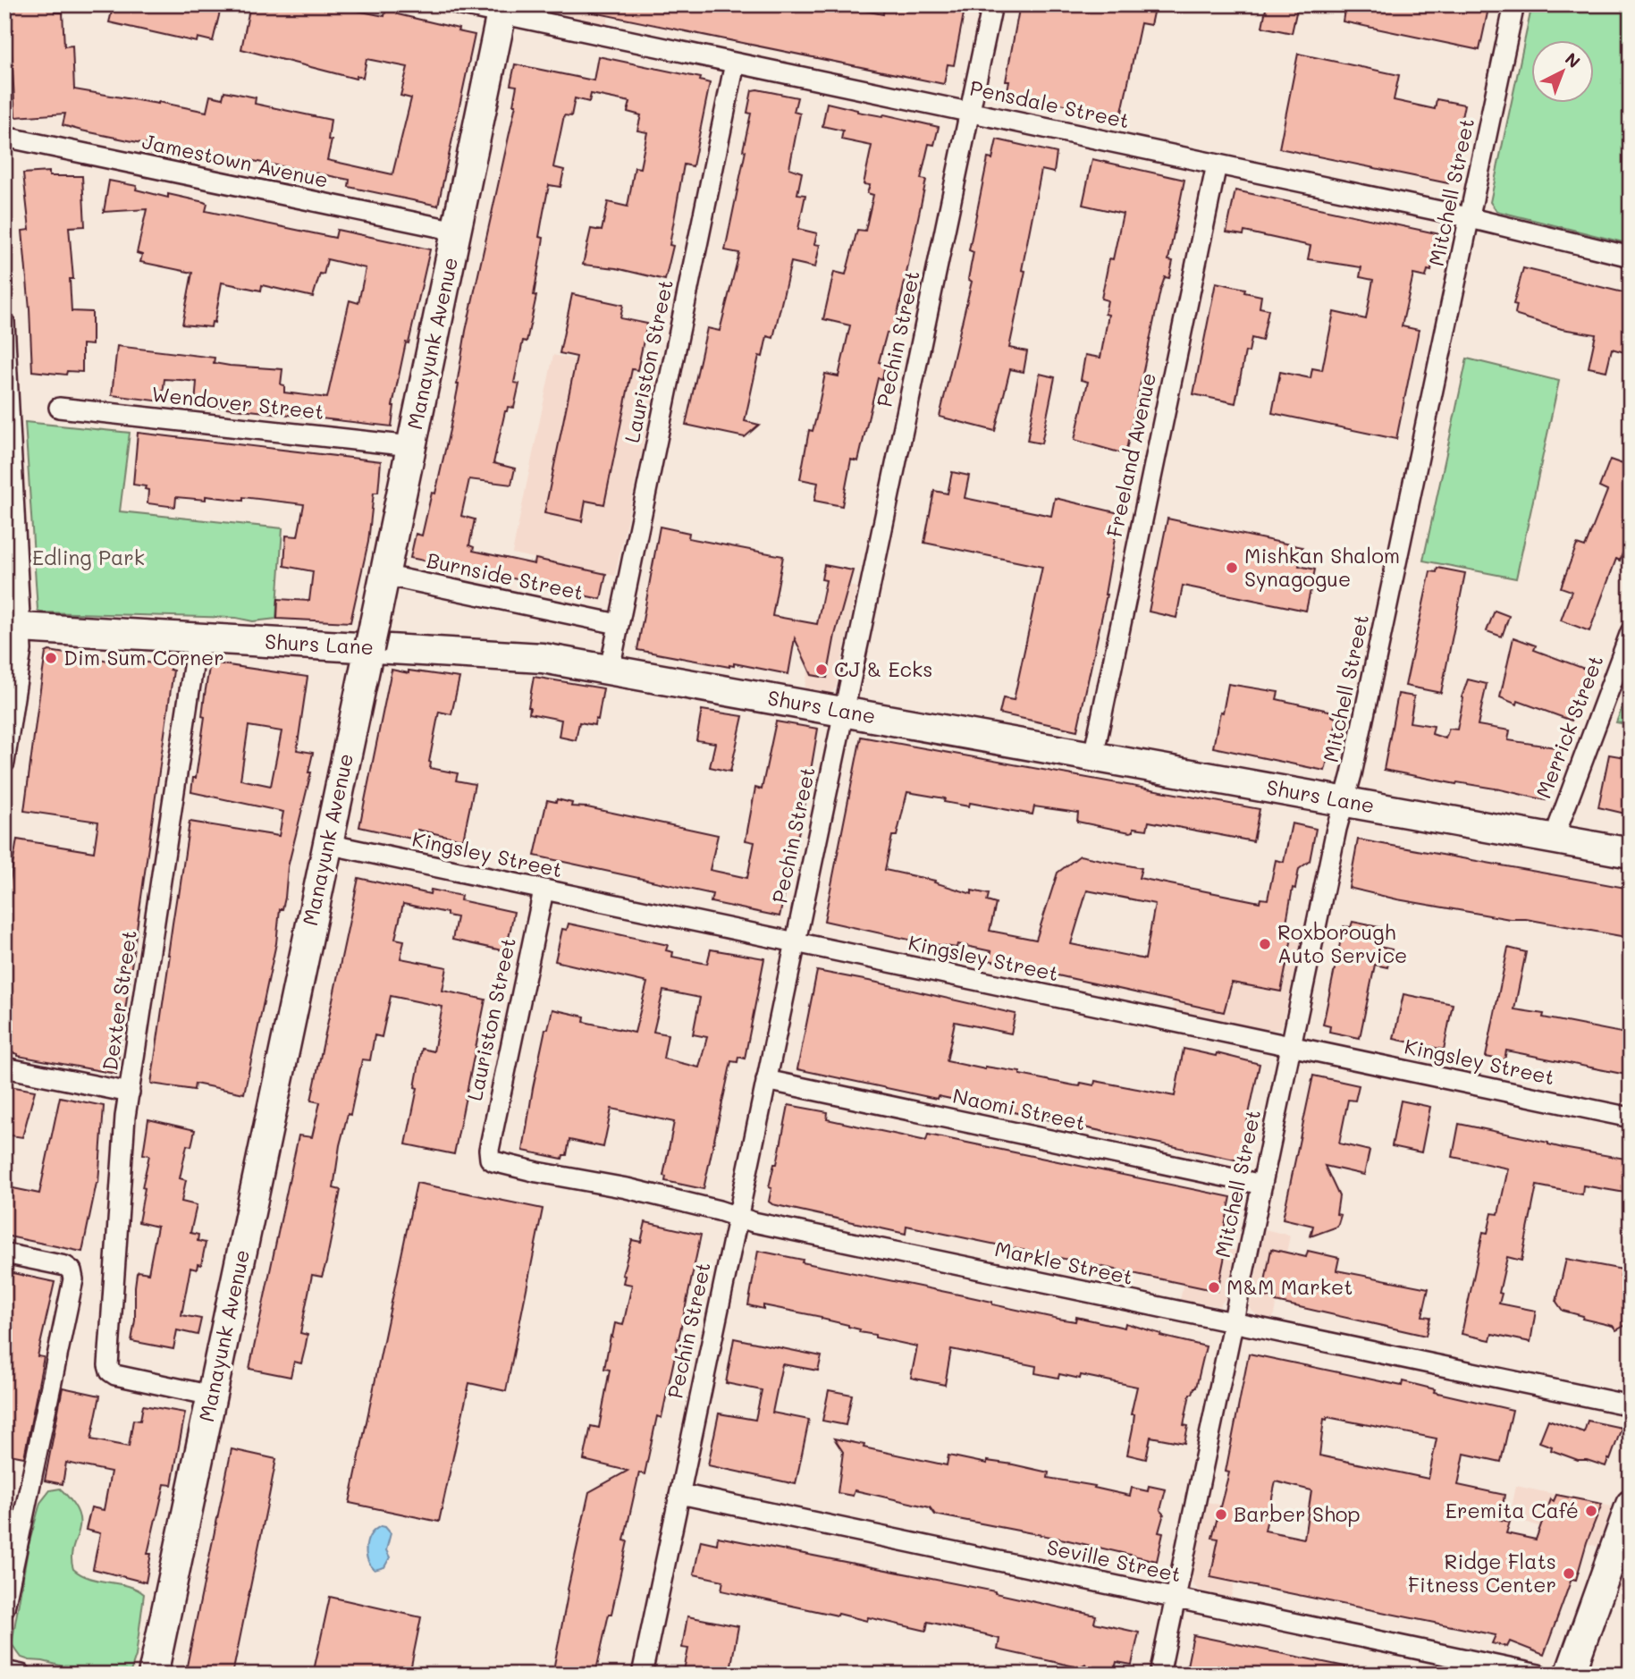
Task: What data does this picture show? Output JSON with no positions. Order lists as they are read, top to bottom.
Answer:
{
  "streets": {
    "street": [
      "Pensdale Street",
      "Jamestown Avenue",
      "Mitchell Street",
      "Pechin Street",
      "Manayunk Avenue",
      "Lauriston Street",
      "Wendover Street",
      "Freeland Avenue",
      "Burnside Street",
      "Shurs Lane",
      "Merrick Street",
      "Kingsley Street",
      "Dexter Street",
      "Naomi Street",
      "Markle Street",
      "Seville Street"
    ]
  },
  "crossings": [
    ["Pensdale Street", "Mitchell Street"],
    ["Pensdale Street", "Pechin Street"],
    ["Pensdale Street", "Manayunk Avenue"],
    ["Pensdale Street", "Lauriston Street"],
    ["Pensdale Street", "Freeland Avenue"],
    ["Jamestown Avenue", "Manayunk Avenue"],
    ["Mitchell Street", "Shurs Lane"],
    ["Mitchell Street", "Kingsley Street"],
    ["Mitchell Street", "Naomi Street"],
    ["Mitchell Street", "Markle Street"],
    ["Mitchell Street", "Seville Street"],
    ["Pechin Street", "Shurs Lane"],
    ["Pechin Street", "Kingsley Street"],
    ["Pechin Street", "Naomi Street"],
    ["Pechin Street", "Markle Street"],
    ["Pechin Street", "Seville Street"],
    ["Manayunk Avenue", "Wendover Street"],
    ["Manayunk Avenue", "Burnside Street"],
    ["Manayunk Avenue", "Kingsley Street"],
    ["Manayunk Avenue", "Dexter Street"],
    ["Lauriston Street", "Burnside Street"],
    ["Lauriston Street", "Shurs Lane"],
    ["Lauriston Street", "Kingsley Street"],
    ["Lauriston Street", "Markle Street"],
    ["Freeland Avenue", "Shurs Lane"],
    ["Shurs Lane", "Merrick Street"],
    ["Shurs Lane", "Dexter Street"]
  ],
  "parks": ["Edling Park"],
  "places": [
    "Mishkan Shalom Synagogue",
    "Dim Sum Corner",
    "CJ & Ecks",
    "Roxborough Auto Service",
    "M&M Market",
    "Eremita Café",
    "Barber Shop",
    "Ridge Flats Fitness Center"
  ],
  "north": "top right"
}
